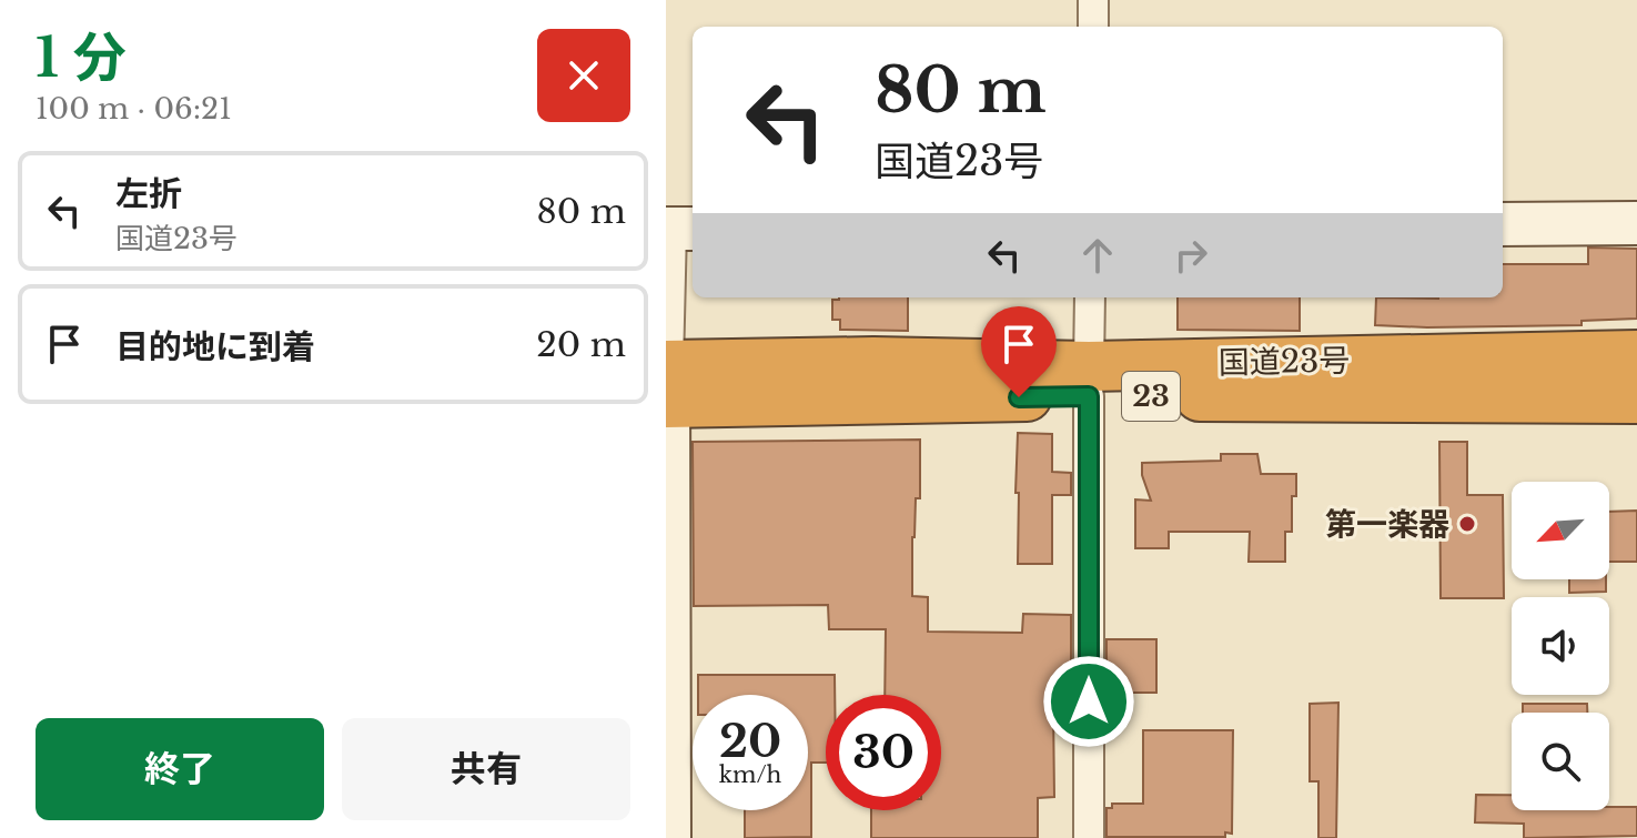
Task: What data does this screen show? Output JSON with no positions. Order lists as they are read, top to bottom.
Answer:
{
  "streets": {
    "highway": ["国道23号", "23"]
  },
  "places": ["第一楽器"],
  "north": "bottom left",
  "page": {
    "heading": ["1 分", "100 m · 06:21"],
    "turn": ["80 m", "国道23号"],
    "list": [
      {
        "name": "左折",
        "note": "国道23号",
        "value": "80 m"
      },
      {
        "name": "目的地に到着",
        "value": "20 m"
      }
    ],
    "speed": "20 km/h",
    "limit": "30",
    "buttons": ["終了", "共有"]
  }
}
